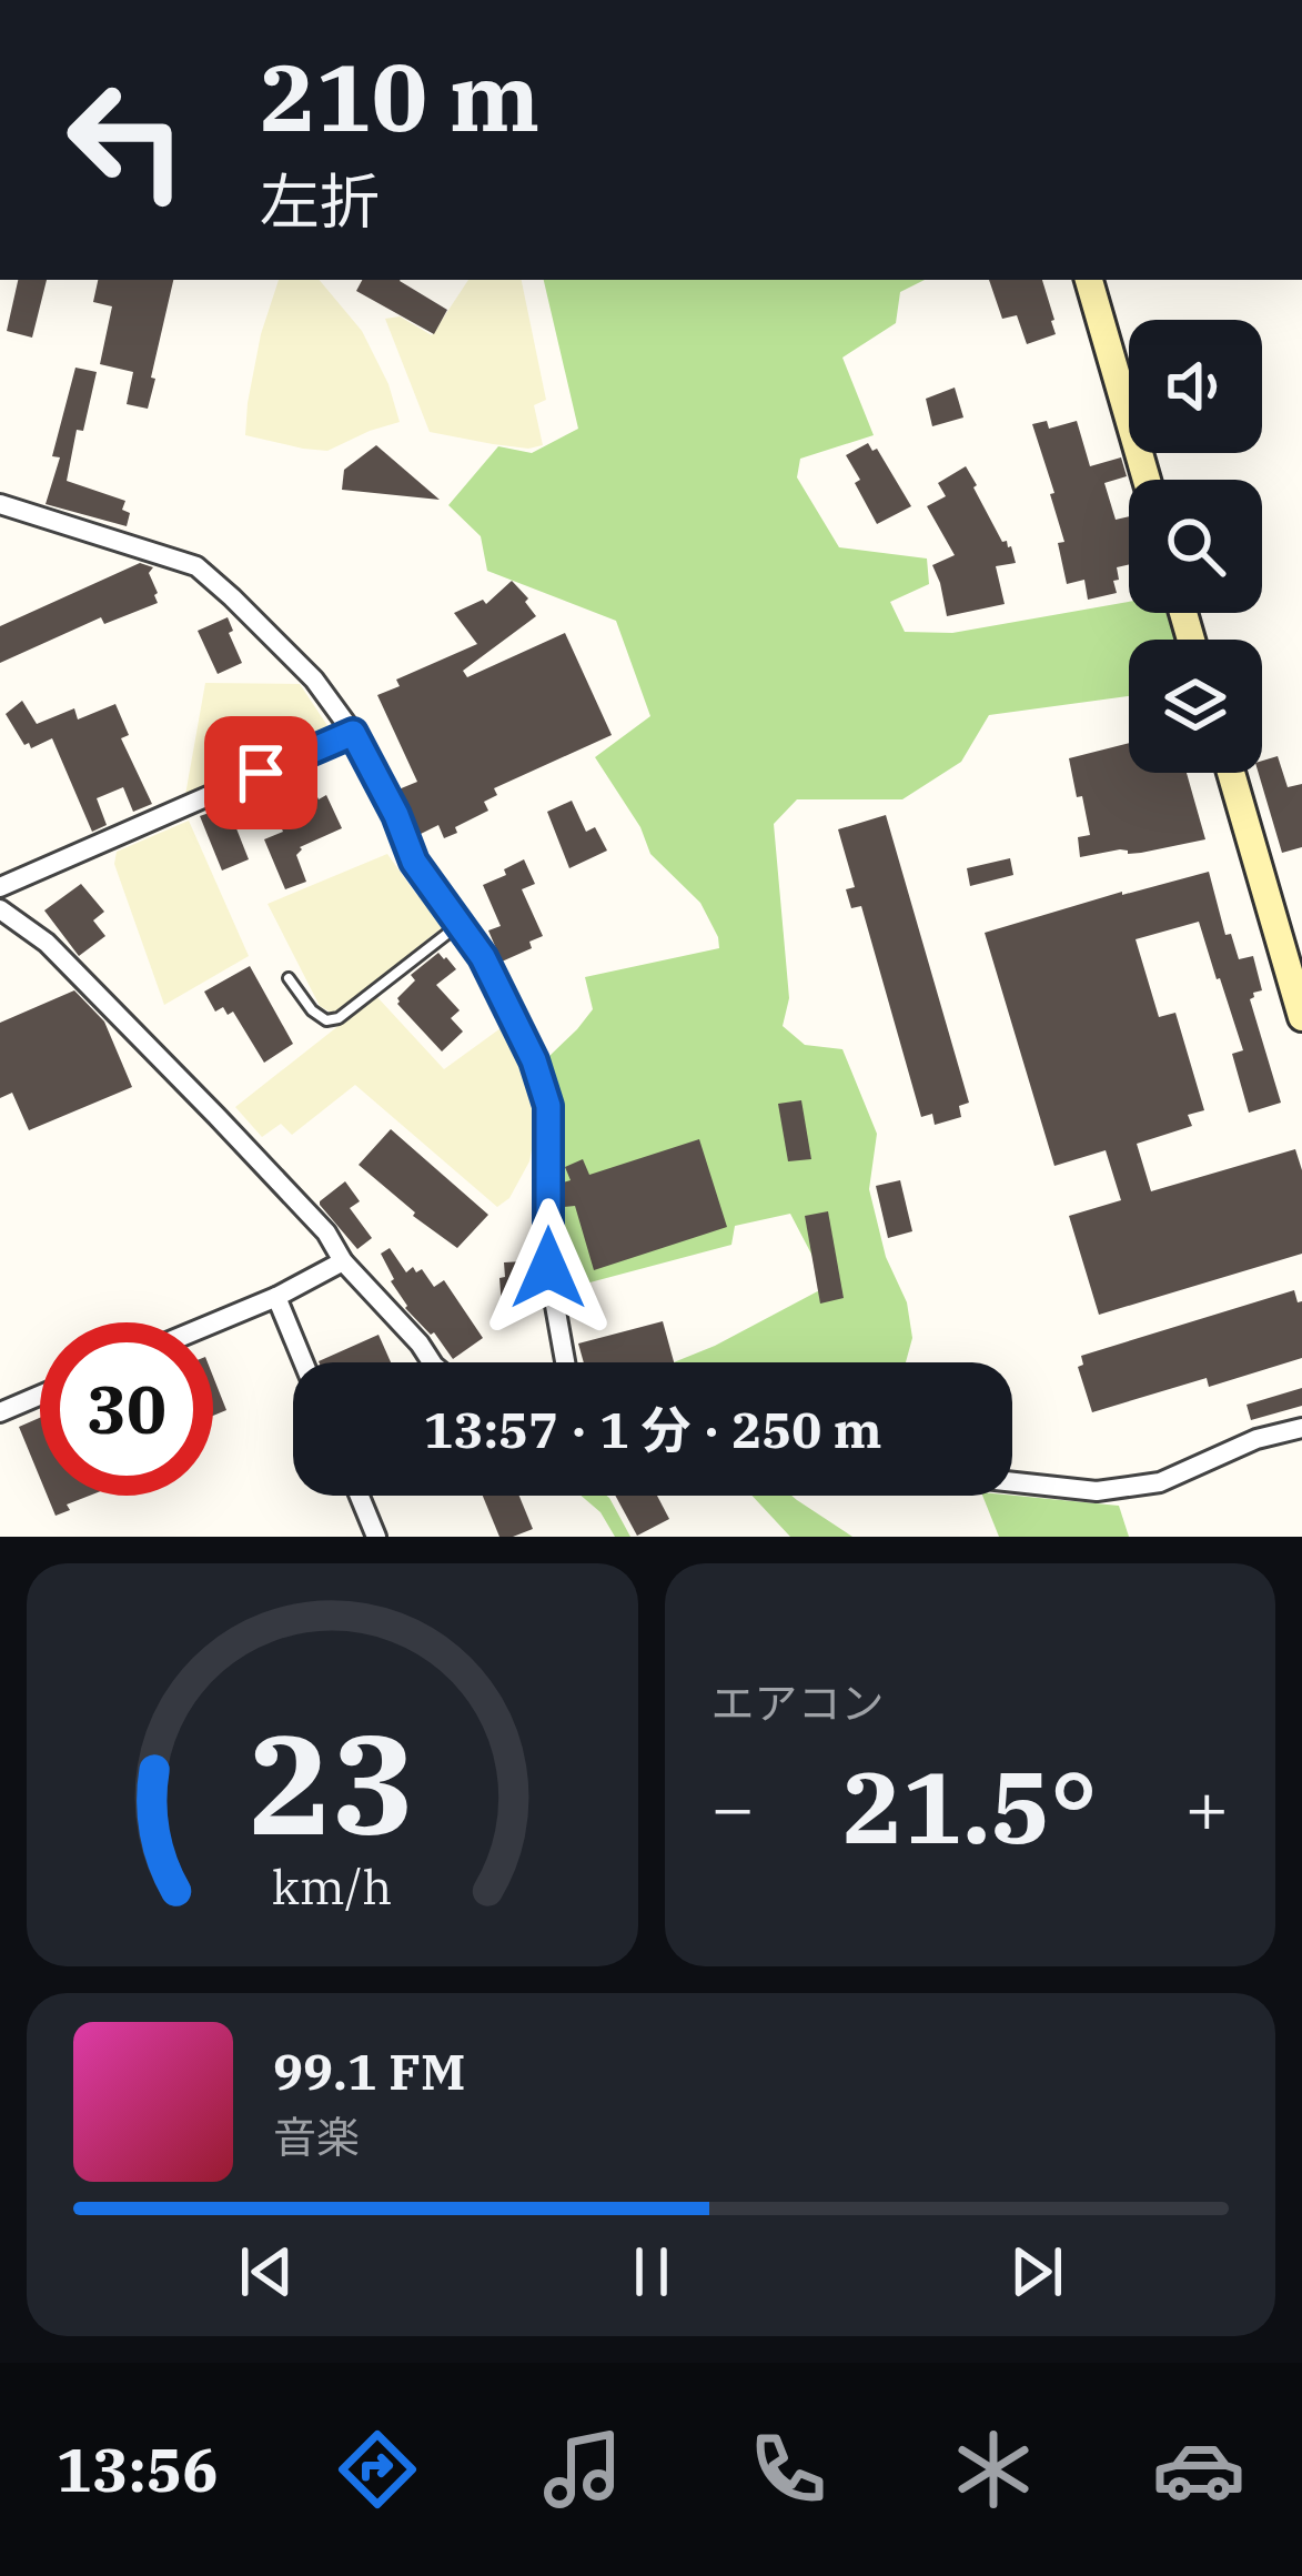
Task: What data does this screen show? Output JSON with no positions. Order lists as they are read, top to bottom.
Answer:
{
  "page": {
    "turn": ["210 m", "左折"],
    "limit": "30",
    "trip": "13:57 · 1 分 · 250 m",
    "tile": "エアコン",
    "heat": ["−", "21.5°", "+"],
    "song": ["99.1 FM", "音楽"],
    "tabs": "13:56",
    "gauge": ["23", "km/h"]
  }
}
